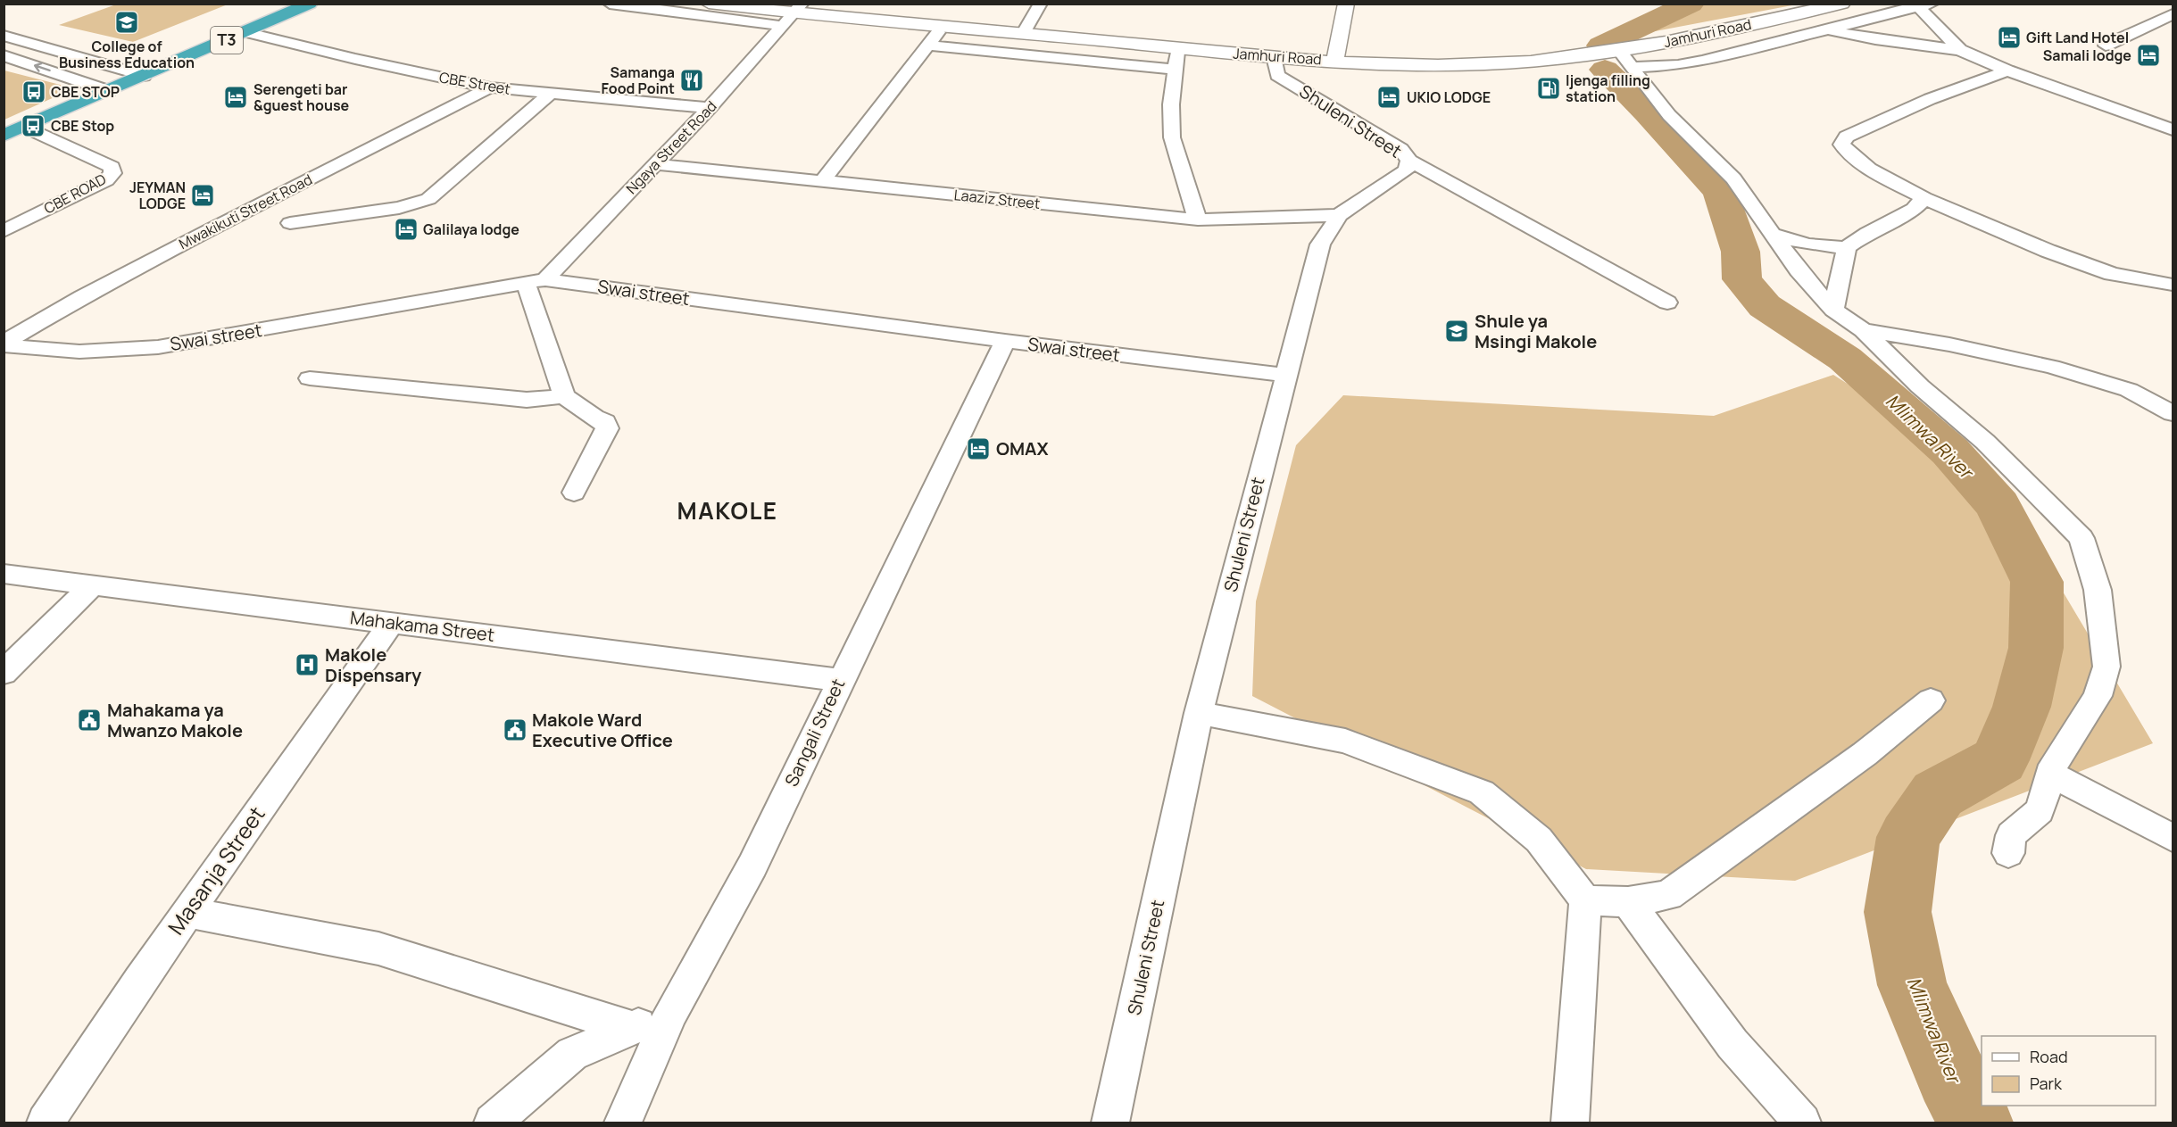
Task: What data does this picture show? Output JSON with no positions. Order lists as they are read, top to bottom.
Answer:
{
  "streets": {
    "highway": ["T3"],
    "main road": ["Jamhuri Road"],
    "street": [
      "CBE Street",
      "Shuleni Street",
      "Ngaya Street Road",
      "CBE ROAD",
      "Laaziz Street",
      "Mwakikuti Street Road",
      "Swai street",
      "Mahakama Street",
      "Sangali Street",
      "Masanja Street"
    ]
  },
  "crossings": [
    ["Jamhuri Road", "Shuleni Street"],
    ["Jamhuri Road", "Ngaya Street Road"],
    ["T3", "CBE Street"],
    ["T3", "CBE ROAD"],
    ["CBE Street", "Ngaya Street Road"],
    ["CBE Street", "Mwakikuti Street Road"],
    ["Shuleni Street", "Laaziz Street"],
    ["Shuleni Street", "Swai street"],
    ["Ngaya Street Road", "Laaziz Street"],
    ["Ngaya Street Road", "Swai street"],
    ["Mwakikuti Street Road", "Swai street"],
    ["Swai street", "Sangali Street"],
    ["Mahakama Street", "Sangali Street"],
    ["Mahakama Street", "Masanja Street"]
  ],
  "districts": ["MAKOLE"],
  "water": ["Mlimwa River"],
  "places": {
    "school or university": ["College of Business Education", "Shule ya Msingi Makole"],
    "hotel": [
      "Gift Land Hotel",
      "Samali lodge",
      "Serengeti bar &guest house",
      "UKIO LODGE",
      "JEYMAN LODGE",
      "Galilaya lodge",
      "OMAX"
    ],
    "restaurant": ["Samanga Food Point"],
    "fuel station": ["Ijenga filling station"],
    "bus stop": ["CBE STOP", "CBE Stop"],
    "hospital": ["Makole Dispensary"],
    "public building": ["Mahakama ya Mwanzo Makole", "Makole Ward Executive Office"]
  },
  "legend": ["Road", "Park"]
}
